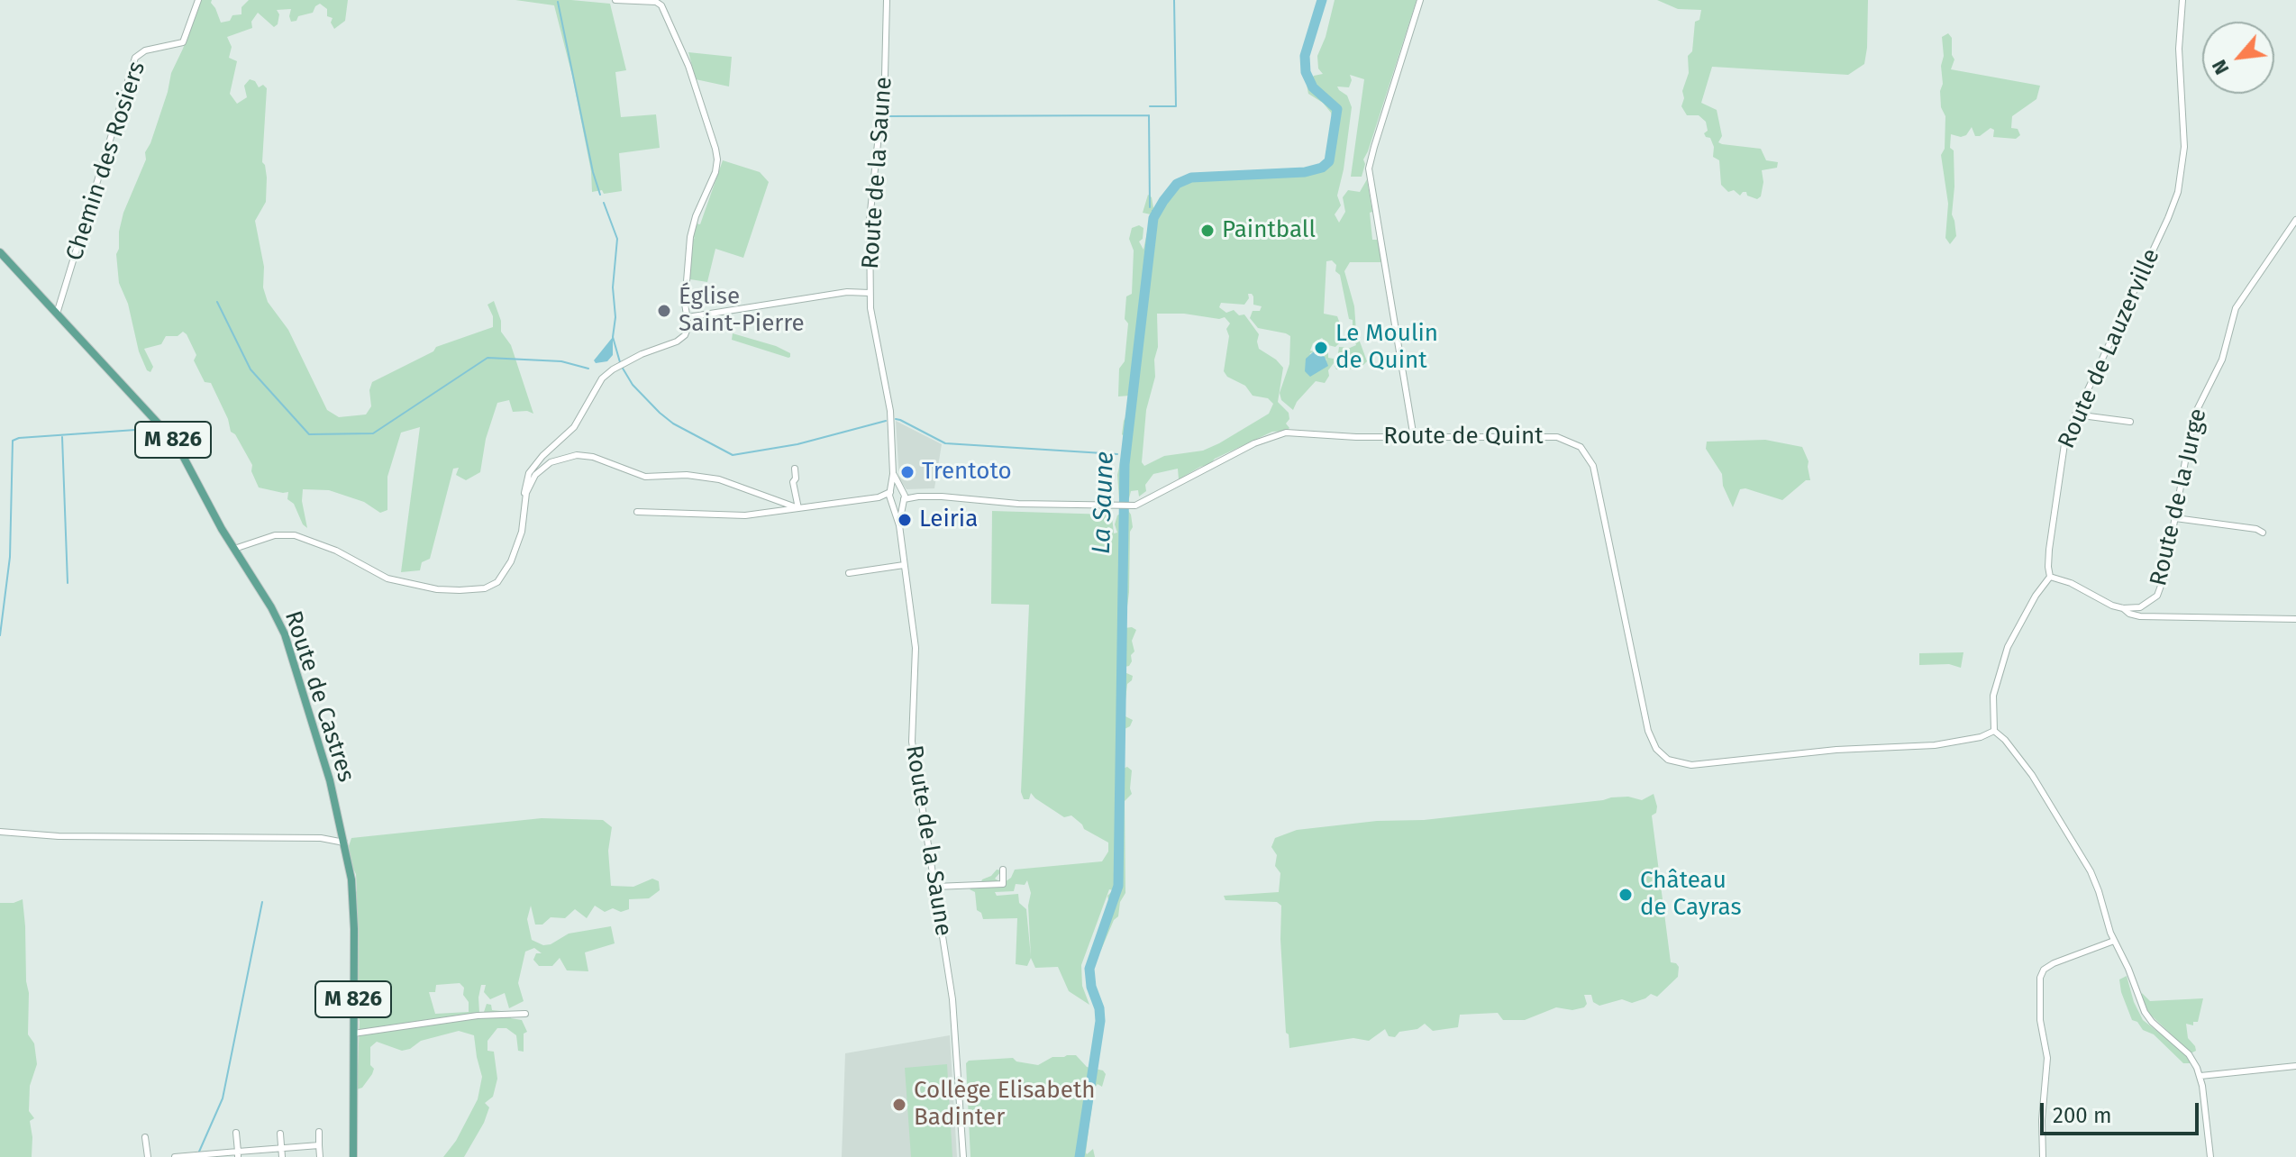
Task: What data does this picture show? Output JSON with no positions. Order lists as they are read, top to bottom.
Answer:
{
  "streets": {
    "main road": ["M 826", "Route de Castres"],
    "street": [
      "Chemin des Rosiers",
      "Route de la Saune",
      "Route de Lauzerville",
      "Route de Quint",
      "Route de la Jurge"
    ]
  },
  "crossings": [
    ["Chemin des Rosiers", "Route de Castres"],
    ["Route de la Saune", "Route de Quint"],
    ["Route de Lauzerville", "Route de la Jurge"]
  ],
  "water": ["La Saune"],
  "places": [
    "Paintball",
    "Église Saint-Pierre",
    "Le Moulin de Quint",
    "Trentoto",
    "Leiria",
    "Château de Cayras",
    "Collège Elisabeth Badinter"
  ],
  "scale_bar": "200 m",
  "north": "bottom left"
}
